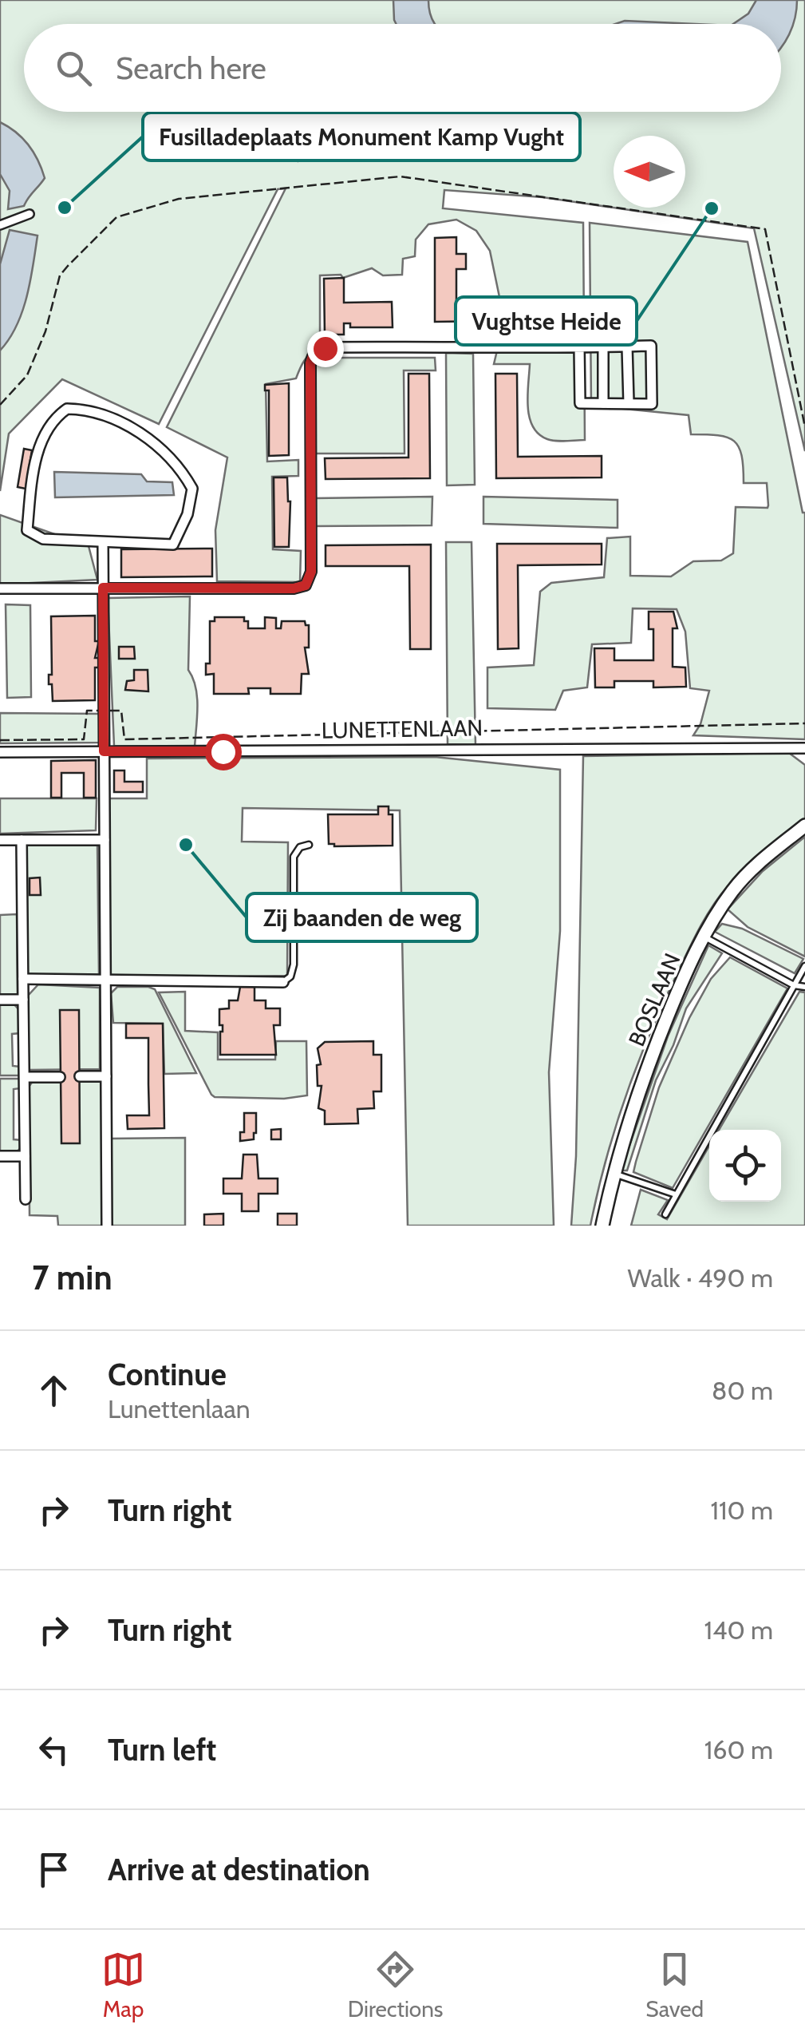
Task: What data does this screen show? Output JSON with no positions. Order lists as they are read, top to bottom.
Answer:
{
  "streets": {
    "main road": ["BOSLAAN"],
    "street": ["LUNETTENLAAN"]
  },
  "places": ["Fusilladeplaats Monument Kamp Vught", "Vughtse Heide", "Zij baanden de weg"],
  "north": "left",
  "page": {
    "search": "Search here",
    "heading": ["7 min", "Walk · 490 m"],
    "list": [
      ["Continue", "Lunettenlaan", "80 m"],
      ["Turn right", "110 m"],
      ["Turn right", "140 m"],
      ["Turn left", "160 m"],
      "Arrive at destination"
    ],
    "nav": ["Map", "Directions", "Saved"]
  }
}
